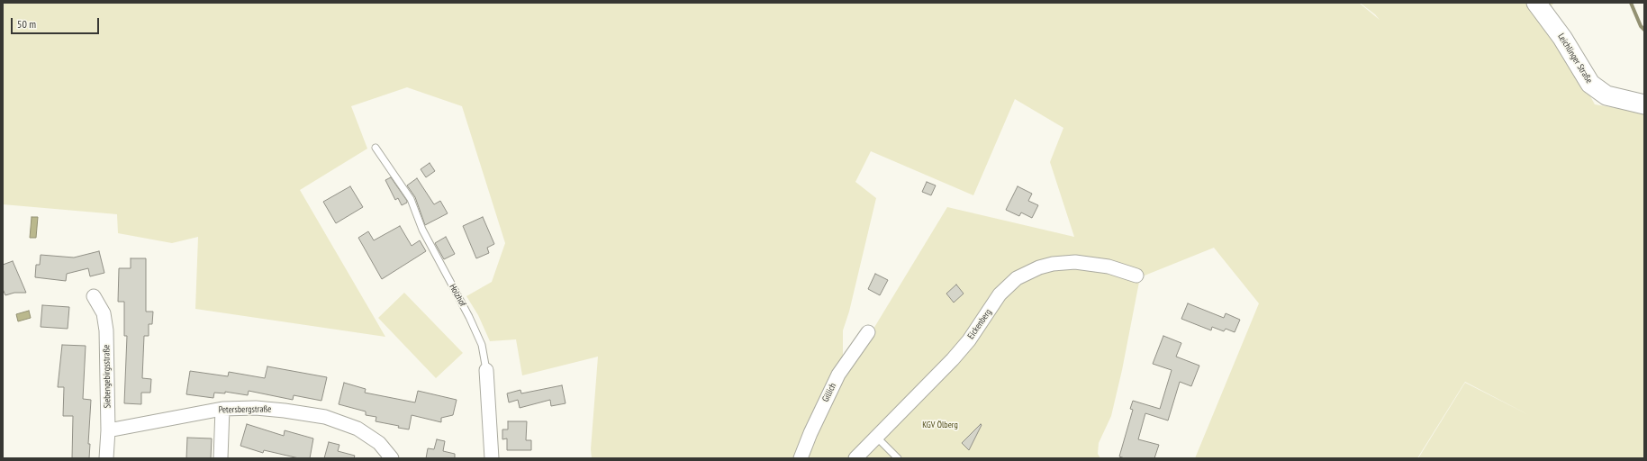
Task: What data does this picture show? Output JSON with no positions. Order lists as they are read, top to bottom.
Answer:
{
  "streets": {
    "main road": ["Leichlinger Straße"],
    "street": [
      "Holzhof",
      "Eickenberg",
      "Siebengebirgsstraße",
      "Gillich",
      "Petersbergstraße"
    ]
  },
  "crossings": [
    ["Siebengebirgsstraße", "Petersbergstraße"]
  ],
  "parks": ["KGV Ölberg"],
  "scale_bar": "50 m"
}
